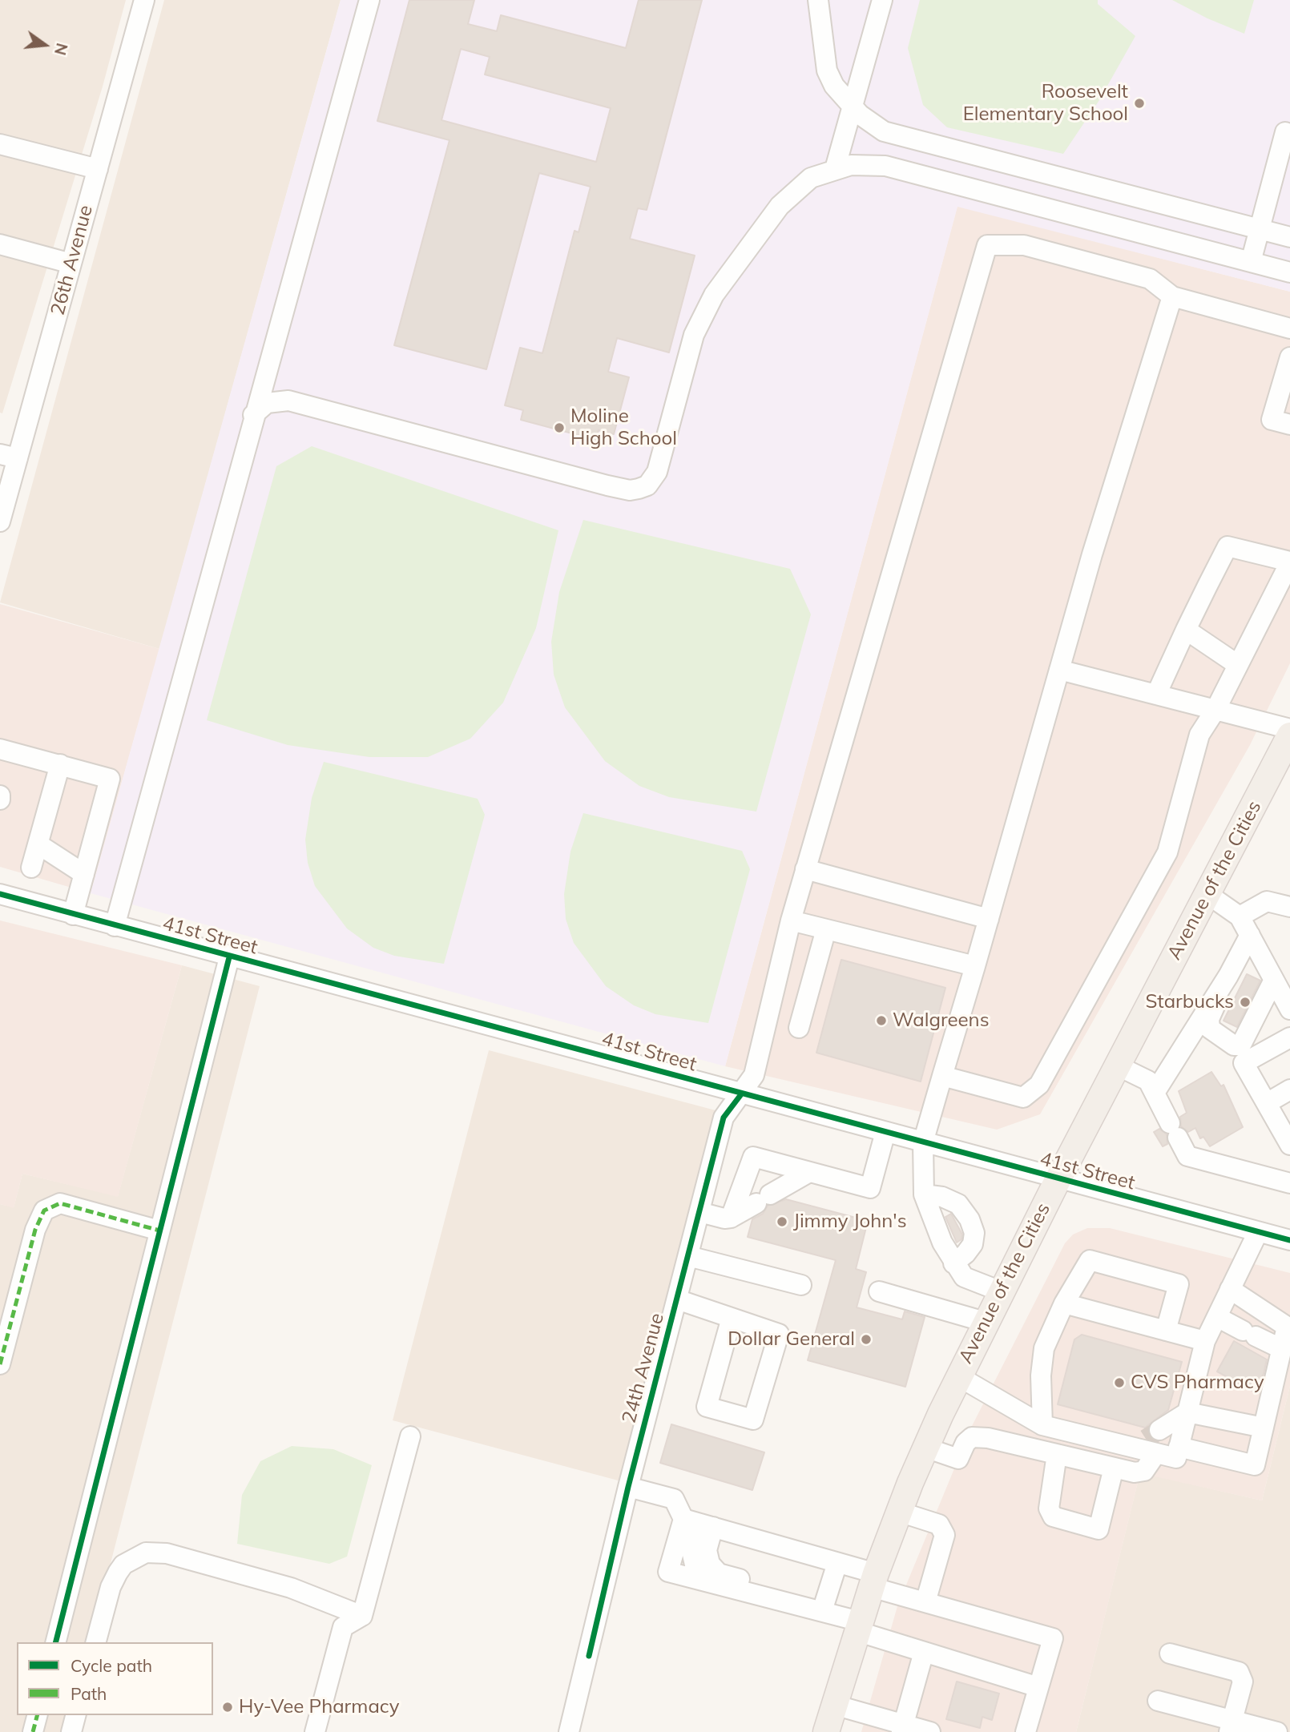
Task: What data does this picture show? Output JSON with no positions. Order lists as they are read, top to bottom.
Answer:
{
  "streets": {
    "main road": ["Avenue of the Cities"],
    "street": ["26th Avenue", "41st Street", "24th Avenue"]
  },
  "crossings": [
    ["Avenue of the Cities", "41st Street"],
    ["41st Street", "24th Avenue"]
  ],
  "places": [
    "Roosevelt Elementary School",
    "Moline High School",
    "Starbucks",
    "Walgreens",
    "Jimmy John's",
    "Dollar General",
    "CVS Pharmacy",
    "Hy-Vee Pharmacy"
  ],
  "legend": ["Cycle path", "Path"],
  "north": "right"
}
